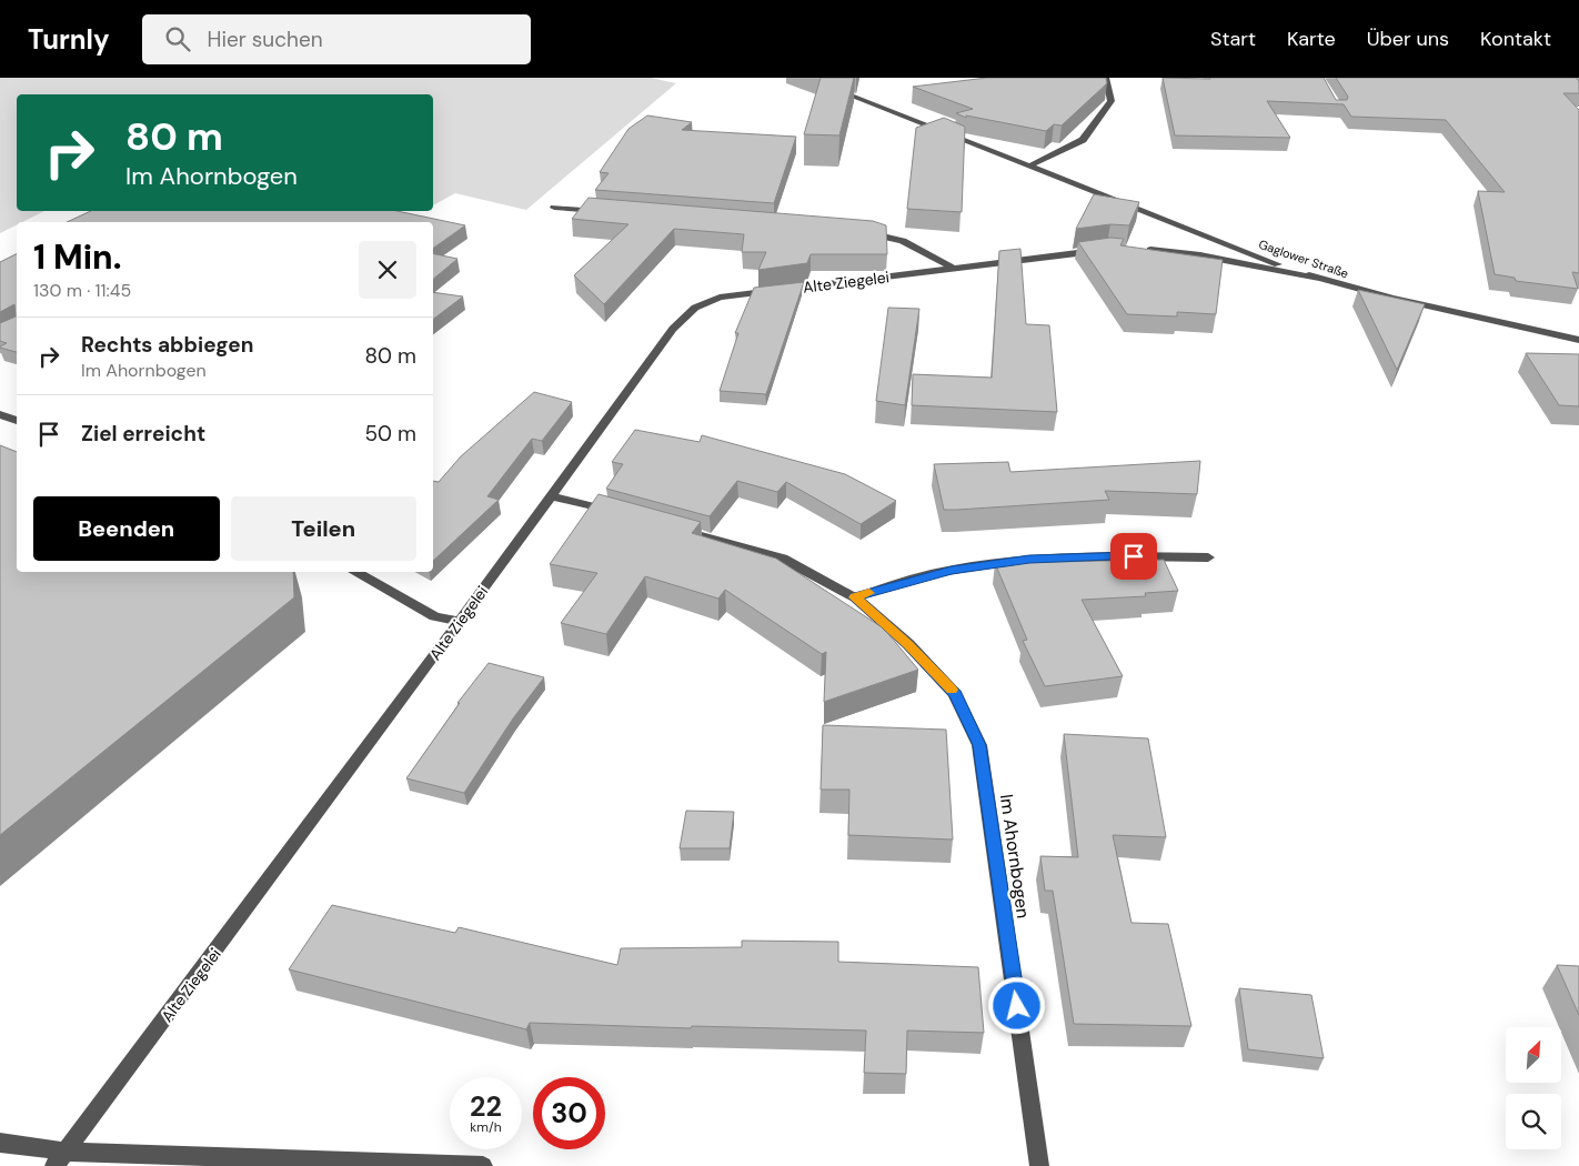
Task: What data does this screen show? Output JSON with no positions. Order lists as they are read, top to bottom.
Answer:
{
  "streets": {
    "street": ["Gaglower Straße", "Alte Ziegelei", "Im Ahornbogen"]
  },
  "north": "top right",
  "page": {
    "header": "Turnly",
    "search": "Hier suchen",
    "nav": [
      "Start",
      "Karte",
      "Über uns",
      "Kontakt"
    ],
    "turn": ["80 m", "Im Ahornbogen"],
    "heading": ["1 Min.", "130 m · 11:45"],
    "list": [
      {
        "name": "Rechts abbiegen",
        "note": "Im Ahornbogen",
        "value": "80 m"
      },
      {
        "name": "Ziel erreicht",
        "value": "50 m"
      }
    ],
    "buttons": ["Beenden", "Teilen"],
    "speed": "22 km/h",
    "limit": "30"
  }
}
